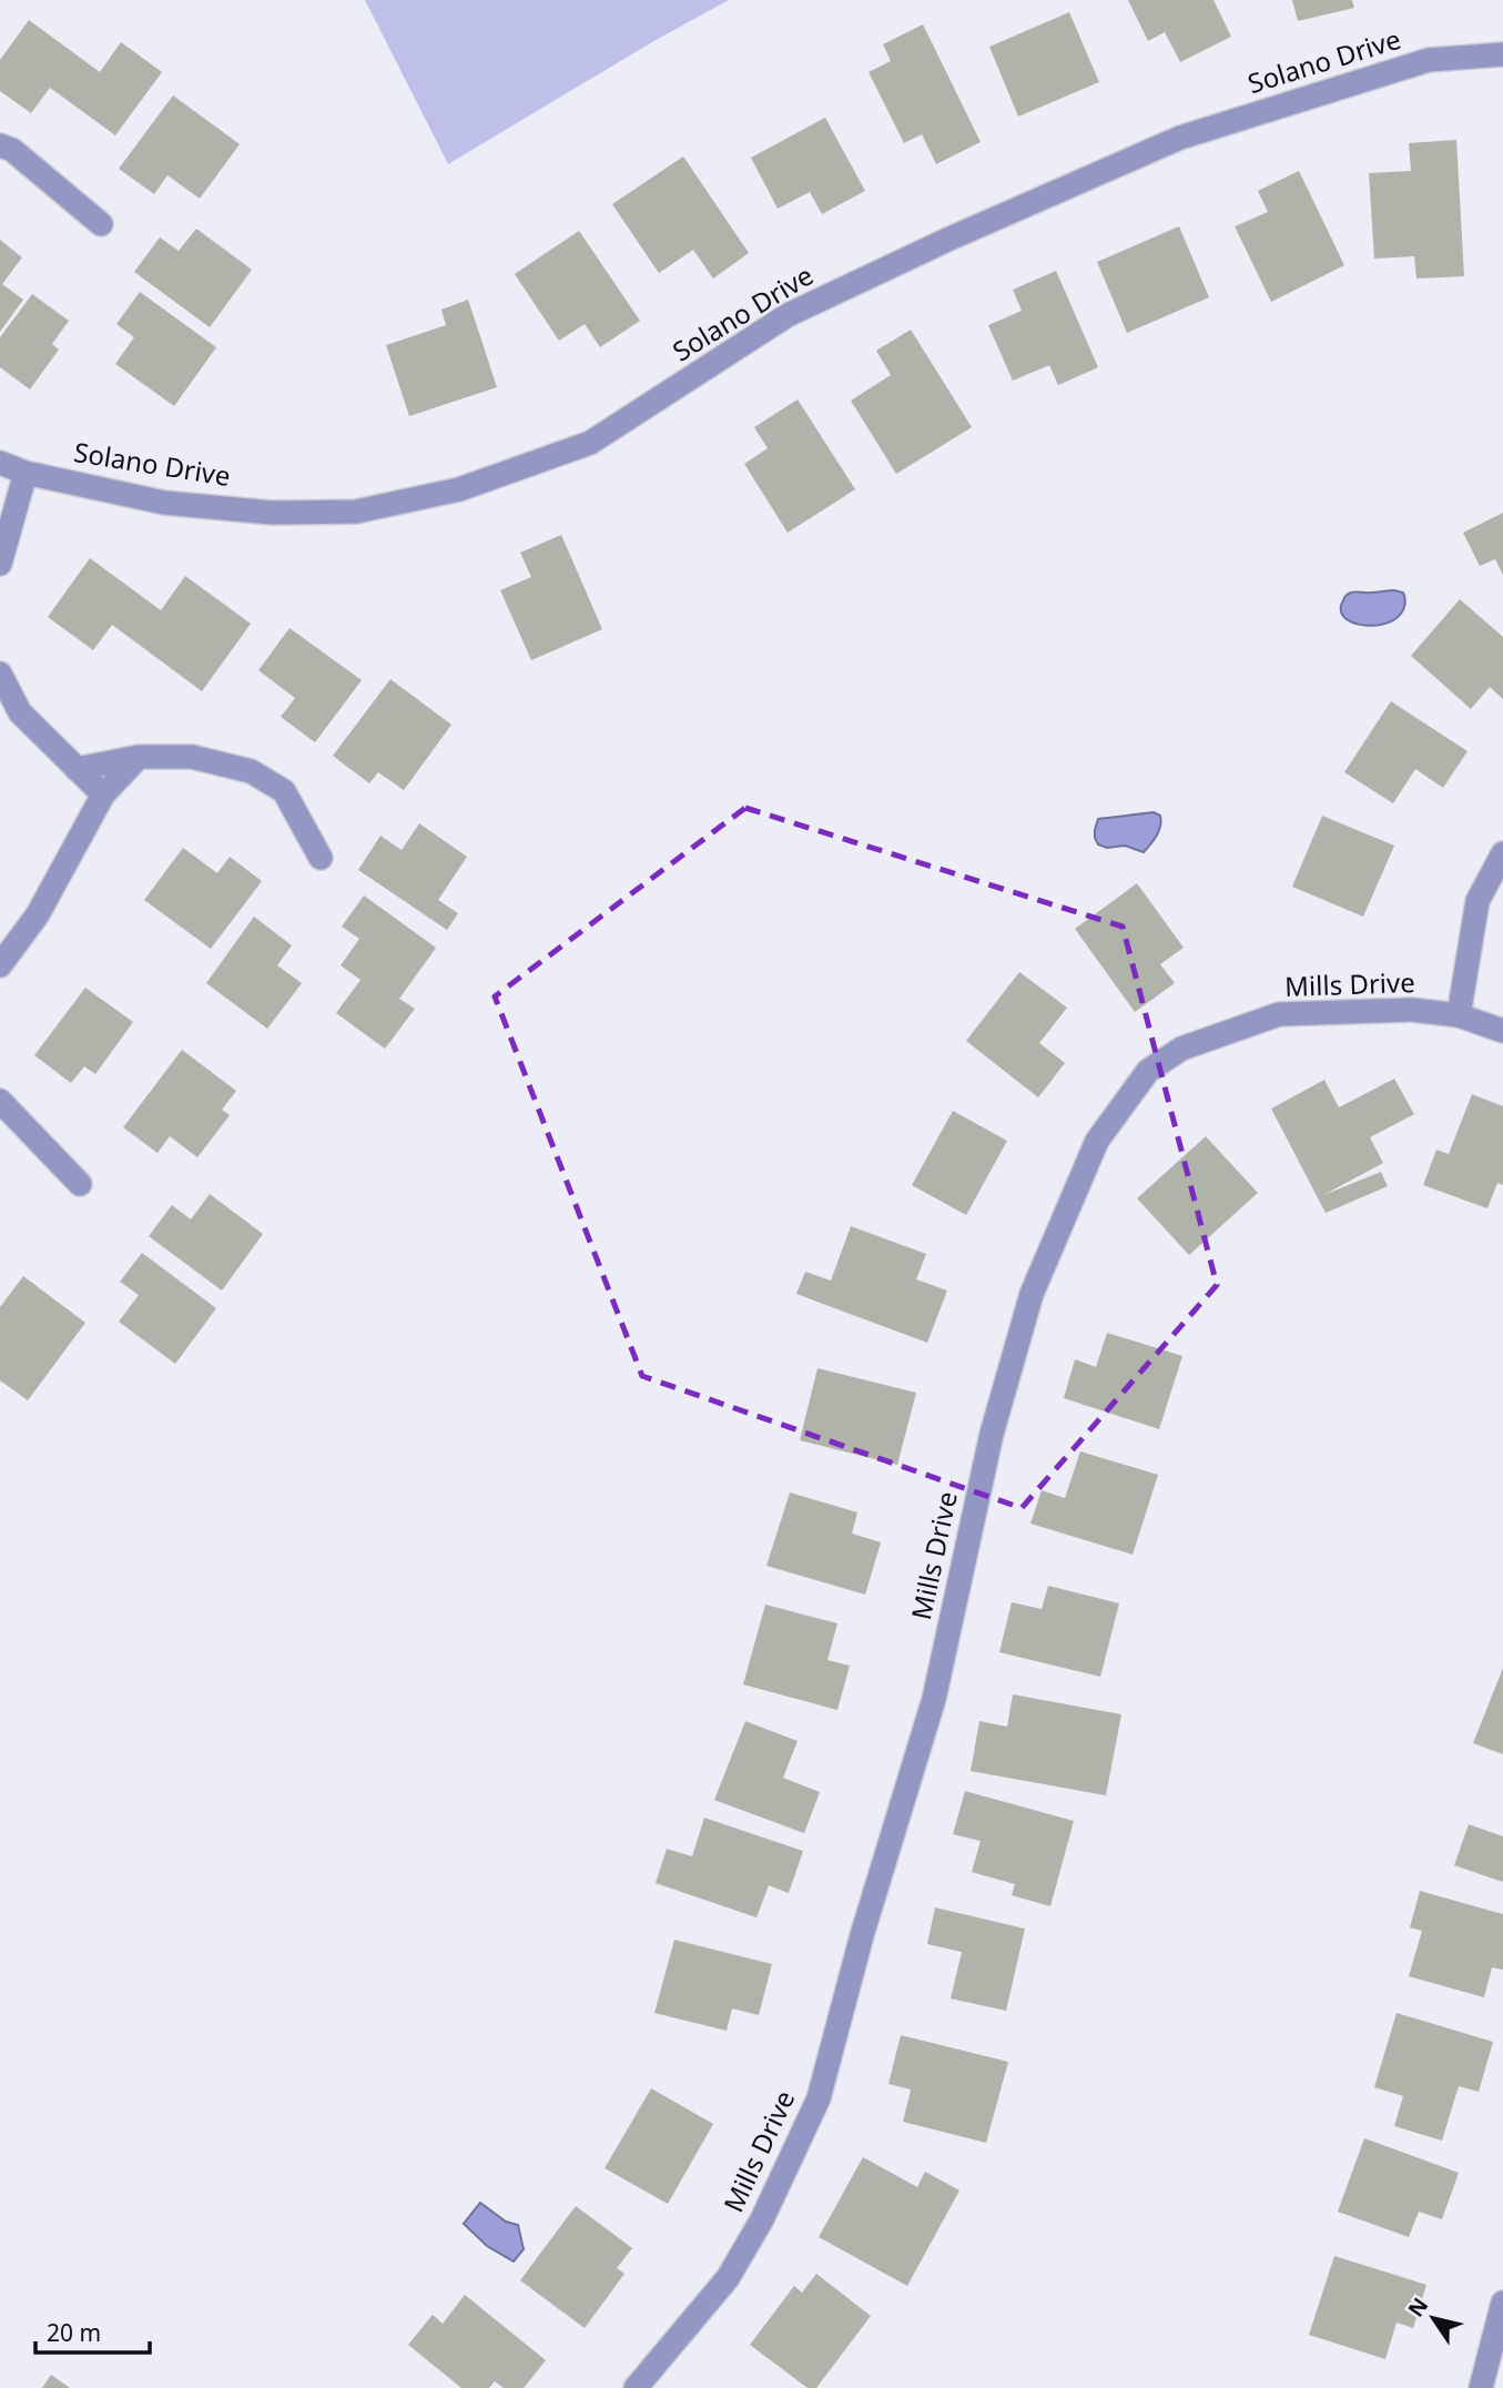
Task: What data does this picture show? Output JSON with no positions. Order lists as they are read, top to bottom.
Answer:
{
  "streets": {
    "street": ["Solano Drive", "Mills Drive"]
  },
  "scale_bar": "20 m",
  "north": "top left"
}
